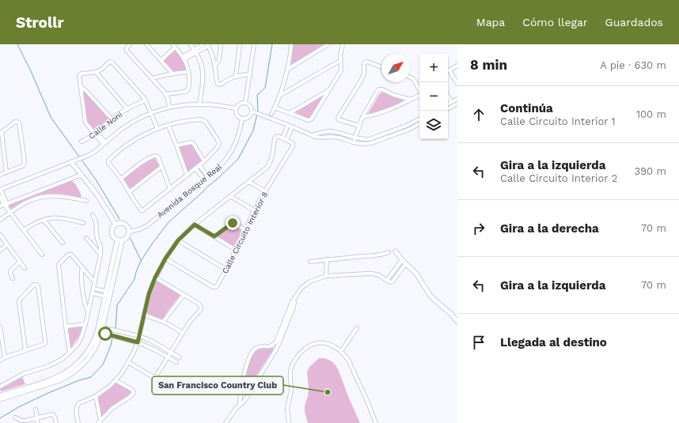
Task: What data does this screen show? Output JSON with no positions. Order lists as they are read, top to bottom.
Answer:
{
  "streets": {
    "street": ["Calle Noni", "Avenida Bosque Real", "Calle Circuito Interior 8"]
  },
  "places": ["San Francisco Country Club"],
  "north": "top right",
  "page": {
    "header": "Strollr",
    "nav": ["Mapa", "Cómo llegar", "Guardados"],
    "heading": ["8 min", "A pie · 630 m"],
    "map_buttons": ["+", "−"],
    "list": [
      ["Continúa", "Calle Circuito Interior 1", "100 m"],
      ["Gira a la izquierda", "Calle Circuito Interior 2", "390 m"],
      ["Gira a la derecha", "70 m"],
      ["Gira a la izquierda", "70 m"],
      "Llegada al destino"
    ]
  }
}
